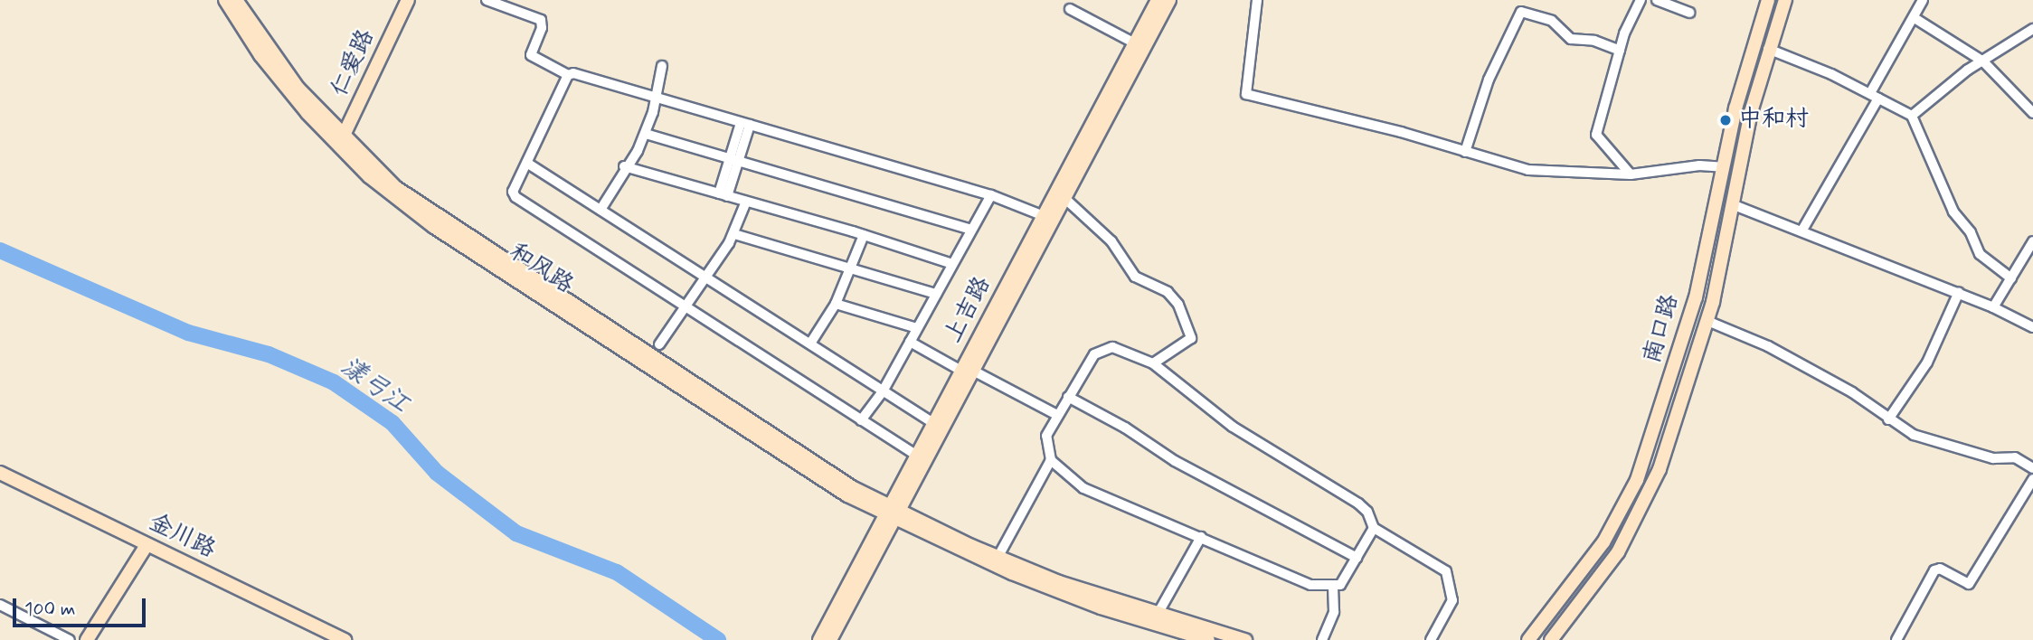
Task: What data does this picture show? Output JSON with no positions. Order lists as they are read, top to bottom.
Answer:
{
  "streets": {
    "main road": [
      "仁爱路",
      "和风路",
      "上吉路",
      "南口路",
      "金川路"
    ]
  },
  "crossings": [
    ["仁爱路", "和风路"],
    ["和风路", "上吉路"]
  ],
  "water": ["漾弓江"],
  "places": ["中和村"],
  "scale_bar": "100 m"
}
